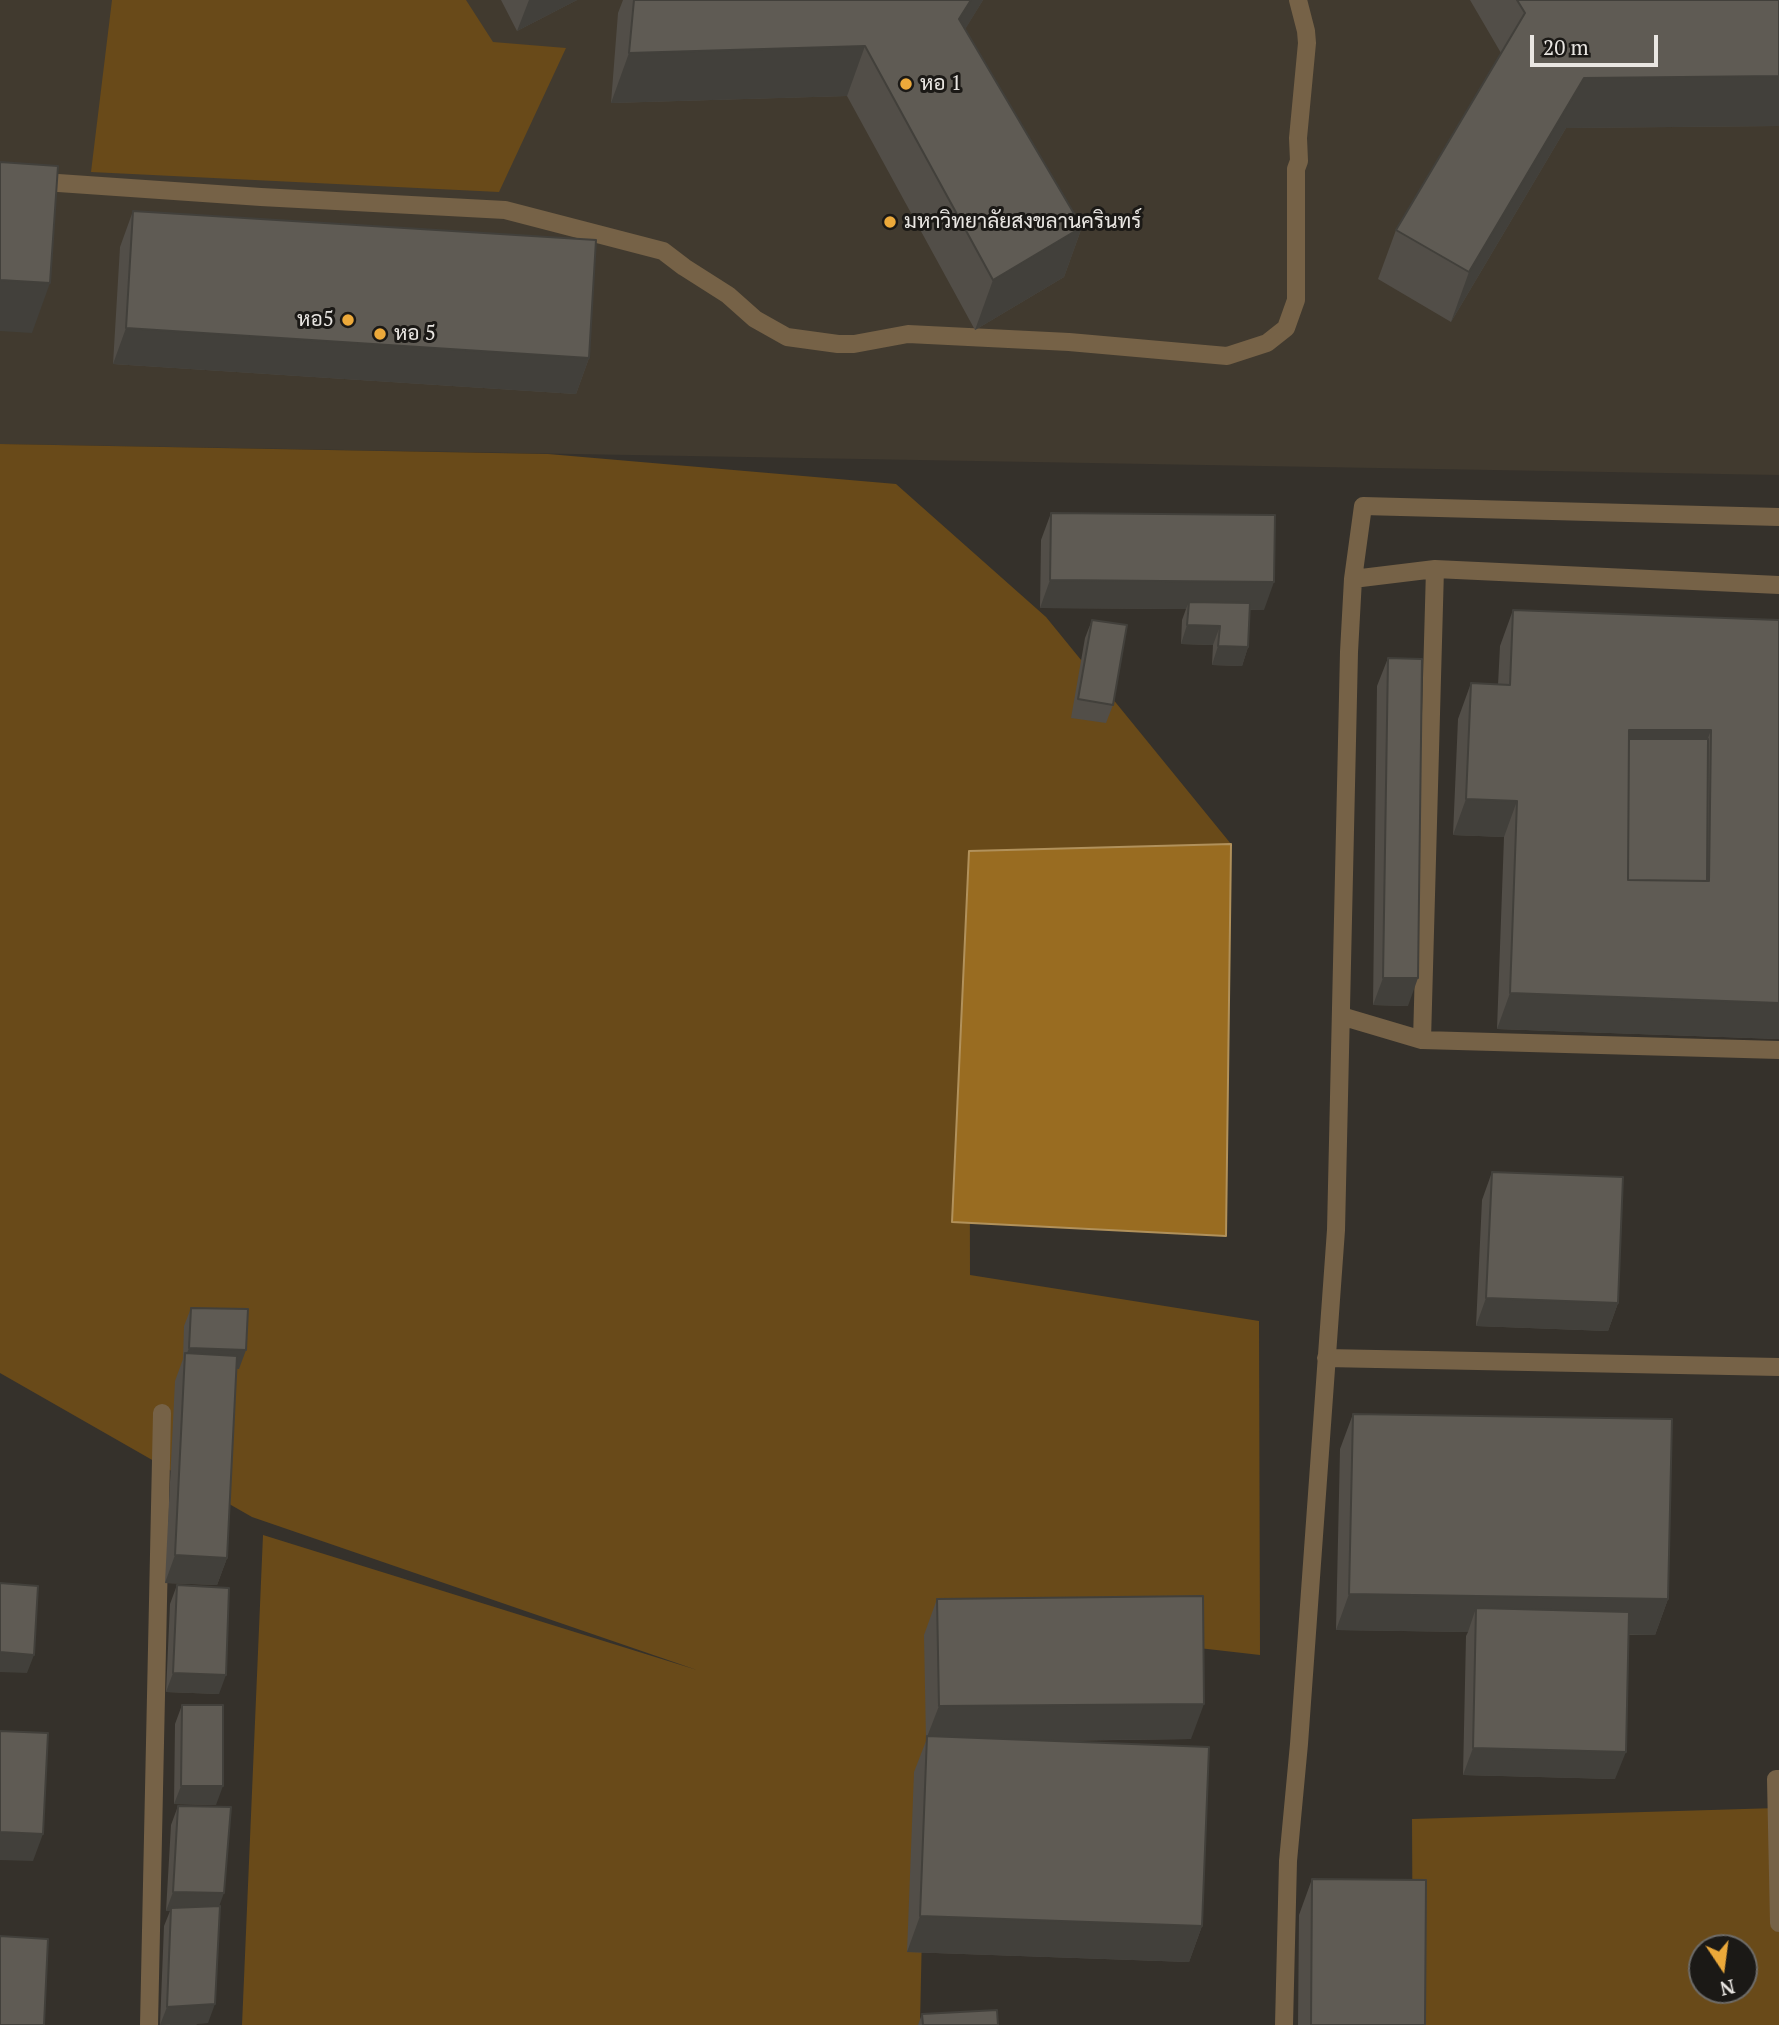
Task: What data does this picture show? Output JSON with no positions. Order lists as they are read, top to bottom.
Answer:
{
  "places": [
    "หอ 1",
    "มหาวิทยาลัยสงขลานครินทร์",
    "หอ5",
    "หอ 5"
  ],
  "scale_bar": "20 m",
  "north": "bottom"
}
